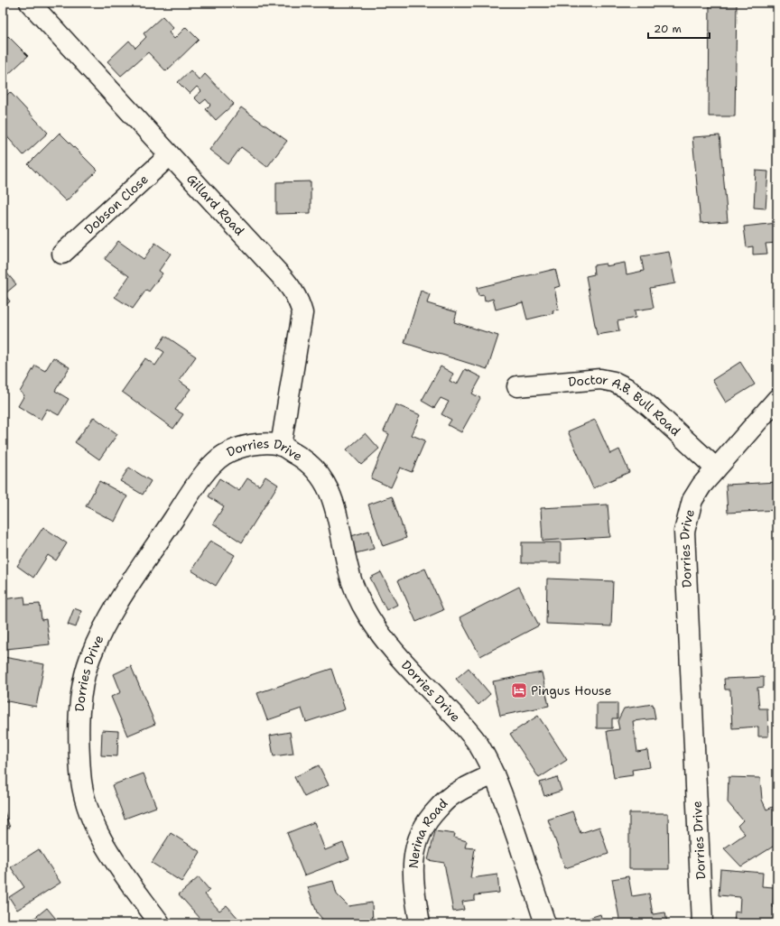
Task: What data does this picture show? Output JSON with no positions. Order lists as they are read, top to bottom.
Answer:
{
  "streets": {
    "street": [
      "Dobson Close",
      "Gillard Road",
      "Doctor A.B. Bull Road",
      "Dorries Drive",
      "Nerina Road"
    ]
  },
  "crossings": [
    ["Dobson Close", "Gillard Road"],
    ["Gillard Road", "Dorries Drive"],
    ["Doctor A.B. Bull Road", "Dorries Drive"],
    ["Dorries Drive", "Nerina Road"]
  ],
  "places": {
    "hotel": ["Pingus House"]
  },
  "scale_bar": "20 m"
}
